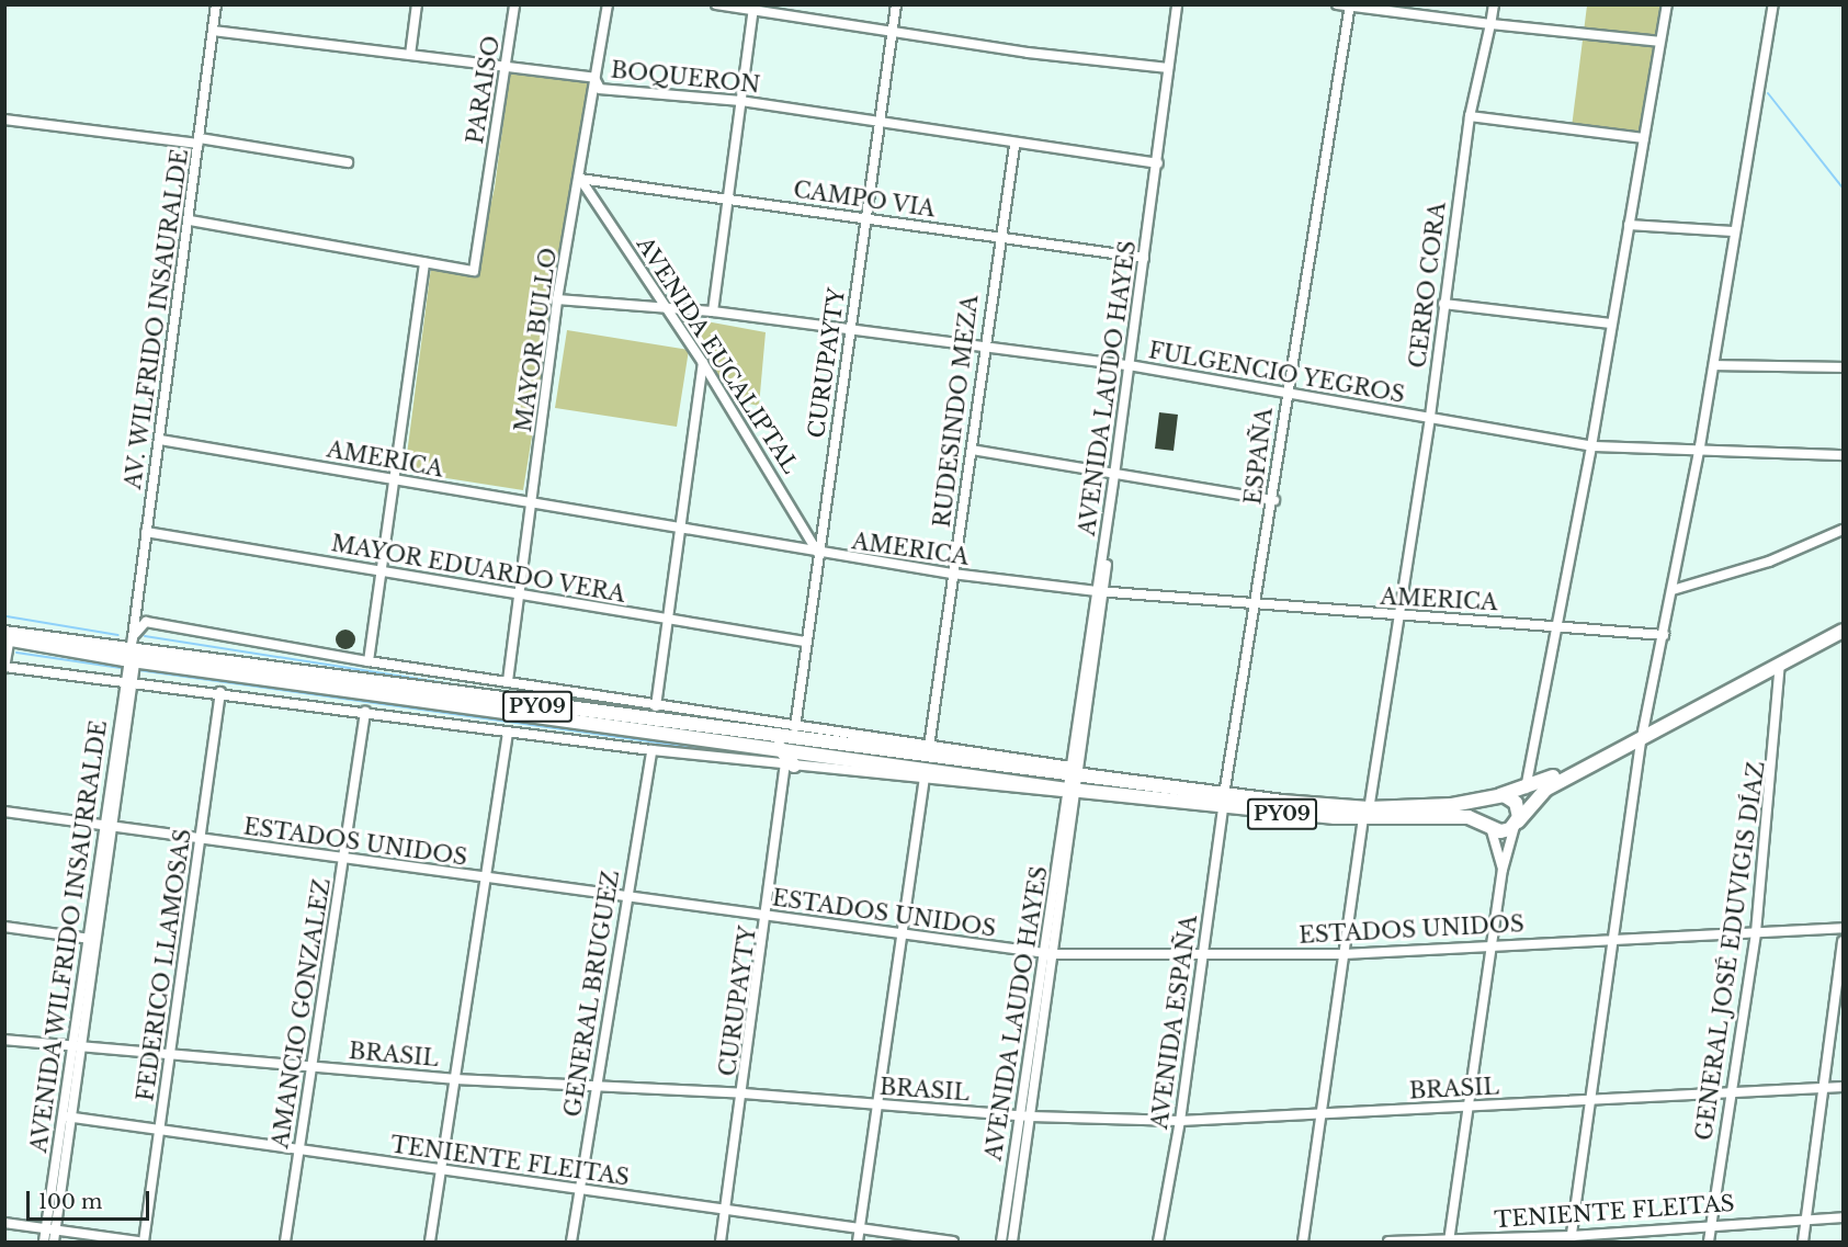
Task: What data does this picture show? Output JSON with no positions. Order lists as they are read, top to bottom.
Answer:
{
  "streets": {
    "highway": ["PY09"],
    "street": [
      "BOQUERON",
      "PARAISO",
      "CAMPO VIA",
      "CERRO CORA",
      "AV. WILFRIDO INSAURALDE",
      "MAYOR BULLO",
      "AVENIDA EUCALIPTAL",
      "CURUPAYTY",
      "FULGENCIO YEGROS",
      "AVENIDA LAUDO HAYES",
      "RUDESINDO MEZA",
      "ESPAÑA",
      "AMERICA",
      "MAYOR EDUARDO VERA",
      "ESTADOS UNIDOS",
      "AVENIDA WILFRIDO INSAURRALDE",
      "GENERAL JOSÉ EDUVIGIS DÍAZ",
      "FEDERICO LLAMOSAS",
      "GENERAL BRUGUEZ",
      "AMANCIO GONZALEZ",
      "AVENIDA ESPAÑA",
      "BRASIL",
      "TENIENTE FLEITAS"
    ]
  },
  "crossings": [
    ["BOQUERON", "PARAISO"],
    ["BOQUERON", "AV. WILFRIDO INSAURALDE"],
    ["BOQUERON", "MAYOR BULLO"],
    ["BOQUERON", "CURUPAYTY"],
    ["BOQUERON", "AVENIDA LAUDO HAYES"],
    ["BOQUERON", "RUDESINDO MEZA"],
    ["CAMPO VIA", "MAYOR BULLO"],
    ["CAMPO VIA", "AVENIDA EUCALIPTAL"],
    ["CAMPO VIA", "CURUPAYTY"],
    ["CAMPO VIA", "AVENIDA LAUDO HAYES"],
    ["CAMPO VIA", "RUDESINDO MEZA"],
    ["CERRO CORA", "FULGENCIO YEGROS"],
    ["CERRO CORA", "AMERICA"],
    ["CERRO CORA", "PY09"],
    ["CERRO CORA", "ESTADOS UNIDOS"],
    ["CERRO CORA", "BRASIL"],
    ["AV. WILFRIDO INSAURALDE", "AMERICA"],
    ["AV. WILFRIDO INSAURALDE", "MAYOR EDUARDO VERA"],
    ["AV. WILFRIDO INSAURALDE", "AVENIDA WILFRIDO INSAURRALDE"],
    ["MAYOR BULLO", "AVENIDA EUCALIPTAL"],
    ["MAYOR BULLO", "FULGENCIO YEGROS"],
    ["MAYOR BULLO", "AMERICA"],
    ["MAYOR BULLO", "MAYOR EDUARDO VERA"],
    ["AVENIDA EUCALIPTAL", "CURUPAYTY"],
    ["AVENIDA EUCALIPTAL", "FULGENCIO YEGROS"],
    ["AVENIDA EUCALIPTAL", "AMERICA"],
    ["CURUPAYTY", "FULGENCIO YEGROS"],
    ["CURUPAYTY", "AMERICA"],
    ["CURUPAYTY", "MAYOR EDUARDO VERA"],
    ["CURUPAYTY", "ESTADOS UNIDOS"],
    ["CURUPAYTY", "BRASIL"],
    ["CURUPAYTY", "TENIENTE FLEITAS"],
    ["FULGENCIO YEGROS", "AVENIDA LAUDO HAYES"],
    ["FULGENCIO YEGROS", "RUDESINDO MEZA"],
    ["FULGENCIO YEGROS", "ESPAÑA"],
    ["AVENIDA LAUDO HAYES", "AMERICA"],
    ["AVENIDA LAUDO HAYES", "PY09"],
    ["AVENIDA LAUDO HAYES", "ESTADOS UNIDOS"],
    ["AVENIDA LAUDO HAYES", "BRASIL"],
    ["RUDESINDO MEZA", "AMERICA"],
    ["ESPAÑA", "AMERICA"],
    ["ESPAÑA", "PY09"],
    ["ESPAÑA", "AVENIDA ESPAÑA"],
    ["PY09", "AVENIDA WILFRIDO INSAURRALDE"],
    ["PY09", "GENERAL JOSÉ EDUVIGIS DÍAZ"],
    ["PY09", "AVENIDA ESPAÑA"],
    ["ESTADOS UNIDOS", "AVENIDA WILFRIDO INSAURRALDE"],
    ["ESTADOS UNIDOS", "GENERAL JOSÉ EDUVIGIS DÍAZ"],
    ["ESTADOS UNIDOS", "FEDERICO LLAMOSAS"],
    ["ESTADOS UNIDOS", "GENERAL BRUGUEZ"],
    ["ESTADOS UNIDOS", "AMANCIO GONZALEZ"],
    ["ESTADOS UNIDOS", "AVENIDA ESPAÑA"],
    ["AVENIDA WILFRIDO INSAURRALDE", "BRASIL"],
    ["AVENIDA WILFRIDO INSAURRALDE", "TENIENTE FLEITAS"],
    ["GENERAL JOSÉ EDUVIGIS DÍAZ", "BRASIL"],
    ["GENERAL JOSÉ EDUVIGIS DÍAZ", "TENIENTE FLEITAS"],
    ["FEDERICO LLAMOSAS", "BRASIL"],
    ["FEDERICO LLAMOSAS", "TENIENTE FLEITAS"],
    ["GENERAL BRUGUEZ", "BRASIL"],
    ["GENERAL BRUGUEZ", "TENIENTE FLEITAS"],
    ["AMANCIO GONZALEZ", "BRASIL"],
    ["AMANCIO GONZALEZ", "TENIENTE FLEITAS"],
    ["AVENIDA ESPAÑA", "BRASIL"]
  ],
  "scale_bar": "100 m"
}
